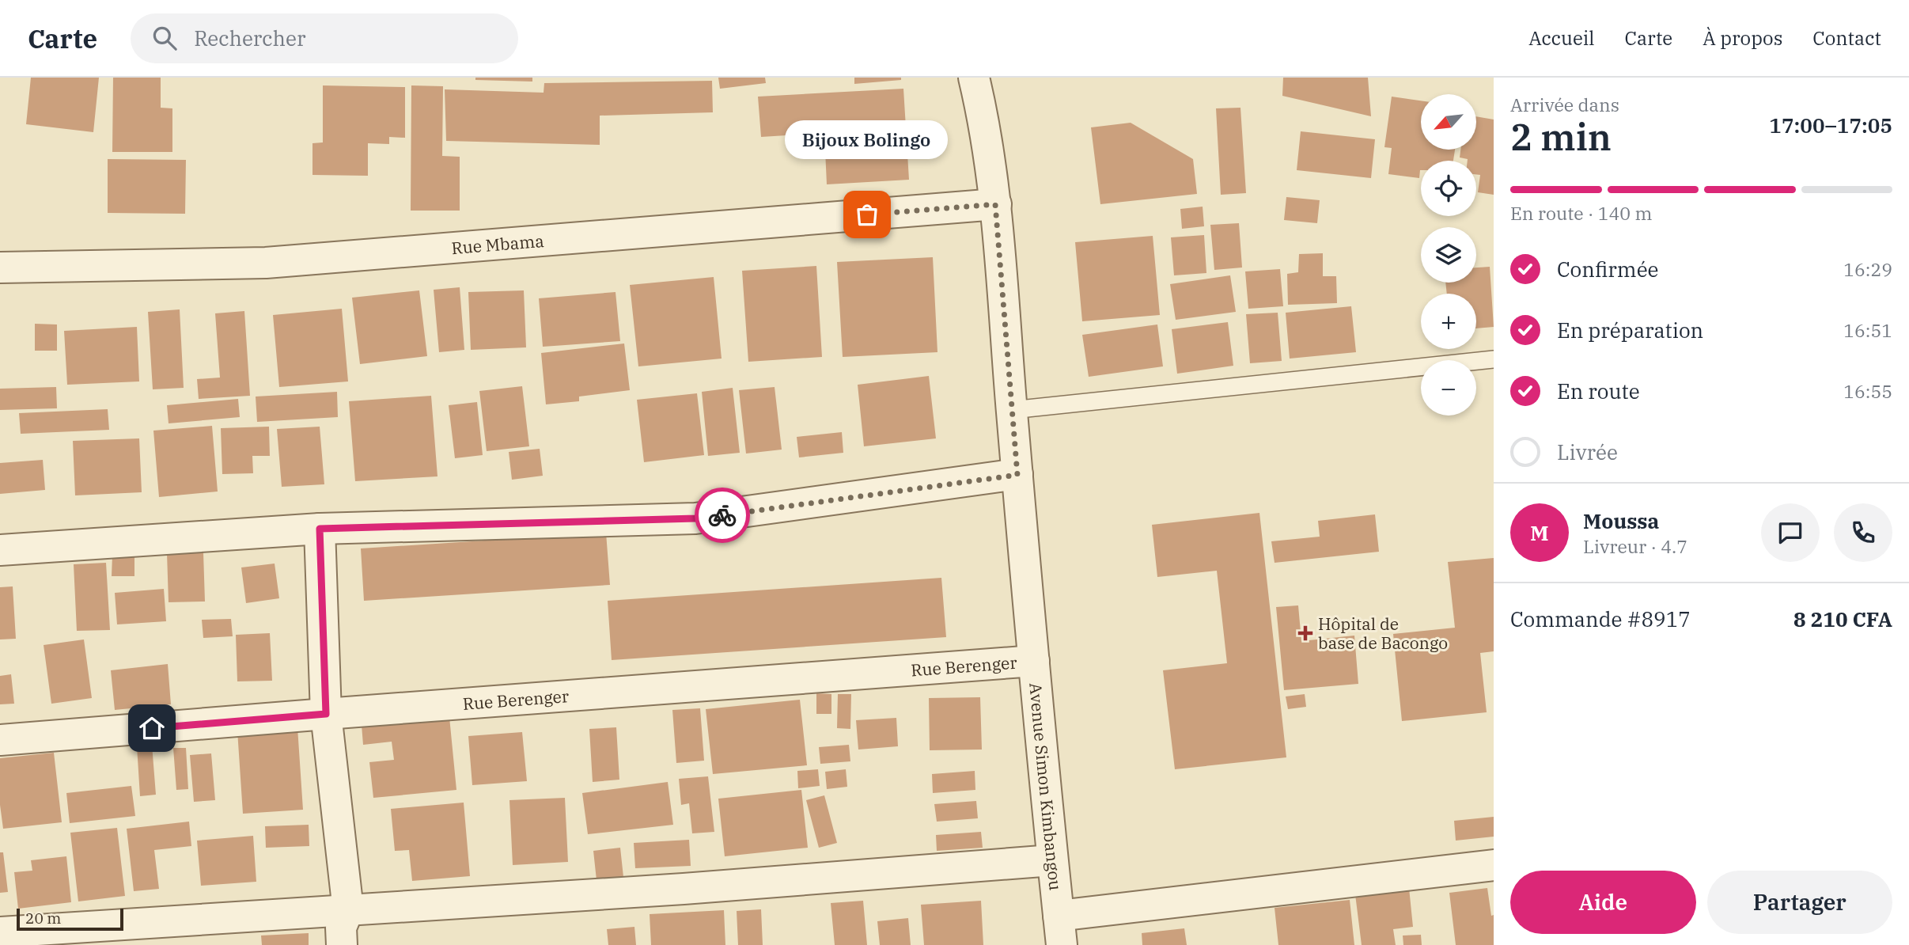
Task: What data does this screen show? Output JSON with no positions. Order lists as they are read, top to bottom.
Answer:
{
  "streets": {
    "street": ["Rue Mbama", "Rue Berenger", "Avenue Simon Kimbangou"]
  },
  "crossings": [
    ["Rue Mbama", "Avenue Simon Kimbangou"],
    ["Rue Berenger", "Avenue Simon Kimbangou"]
  ],
  "places": {
    "other": ["Bijoux Bolingo"],
    "health": ["Hôpital de base de Bacongo"]
  },
  "scale_bar": "20 m",
  "north": "bottom left",
  "page": {
    "header": "Carte",
    "search": "Rechercher",
    "nav": [
      "Accueil",
      "Carte",
      "À propos",
      "Contact"
    ],
    "heading": ["2 min", "Arrivée dans", "17:00–17:05"],
    "panel": [
      "Moussa",
      "Livreur · 4.7",
      "Commande #8917",
      "8 210 CFA"
    ],
    "map_buttons": ["+", "−"],
    "bubble": "Bijoux Bolingo",
    "bar": "En route · 140 m",
    "list": [
      ["Confirmée", "16:29"],
      ["En préparation", "16:51"],
      ["En route", "16:55"],
      "Livrée"
    ],
    "round": "M",
    "buttons": ["Aide", "Partager"],
    "scale": "20 m"
  }
}
